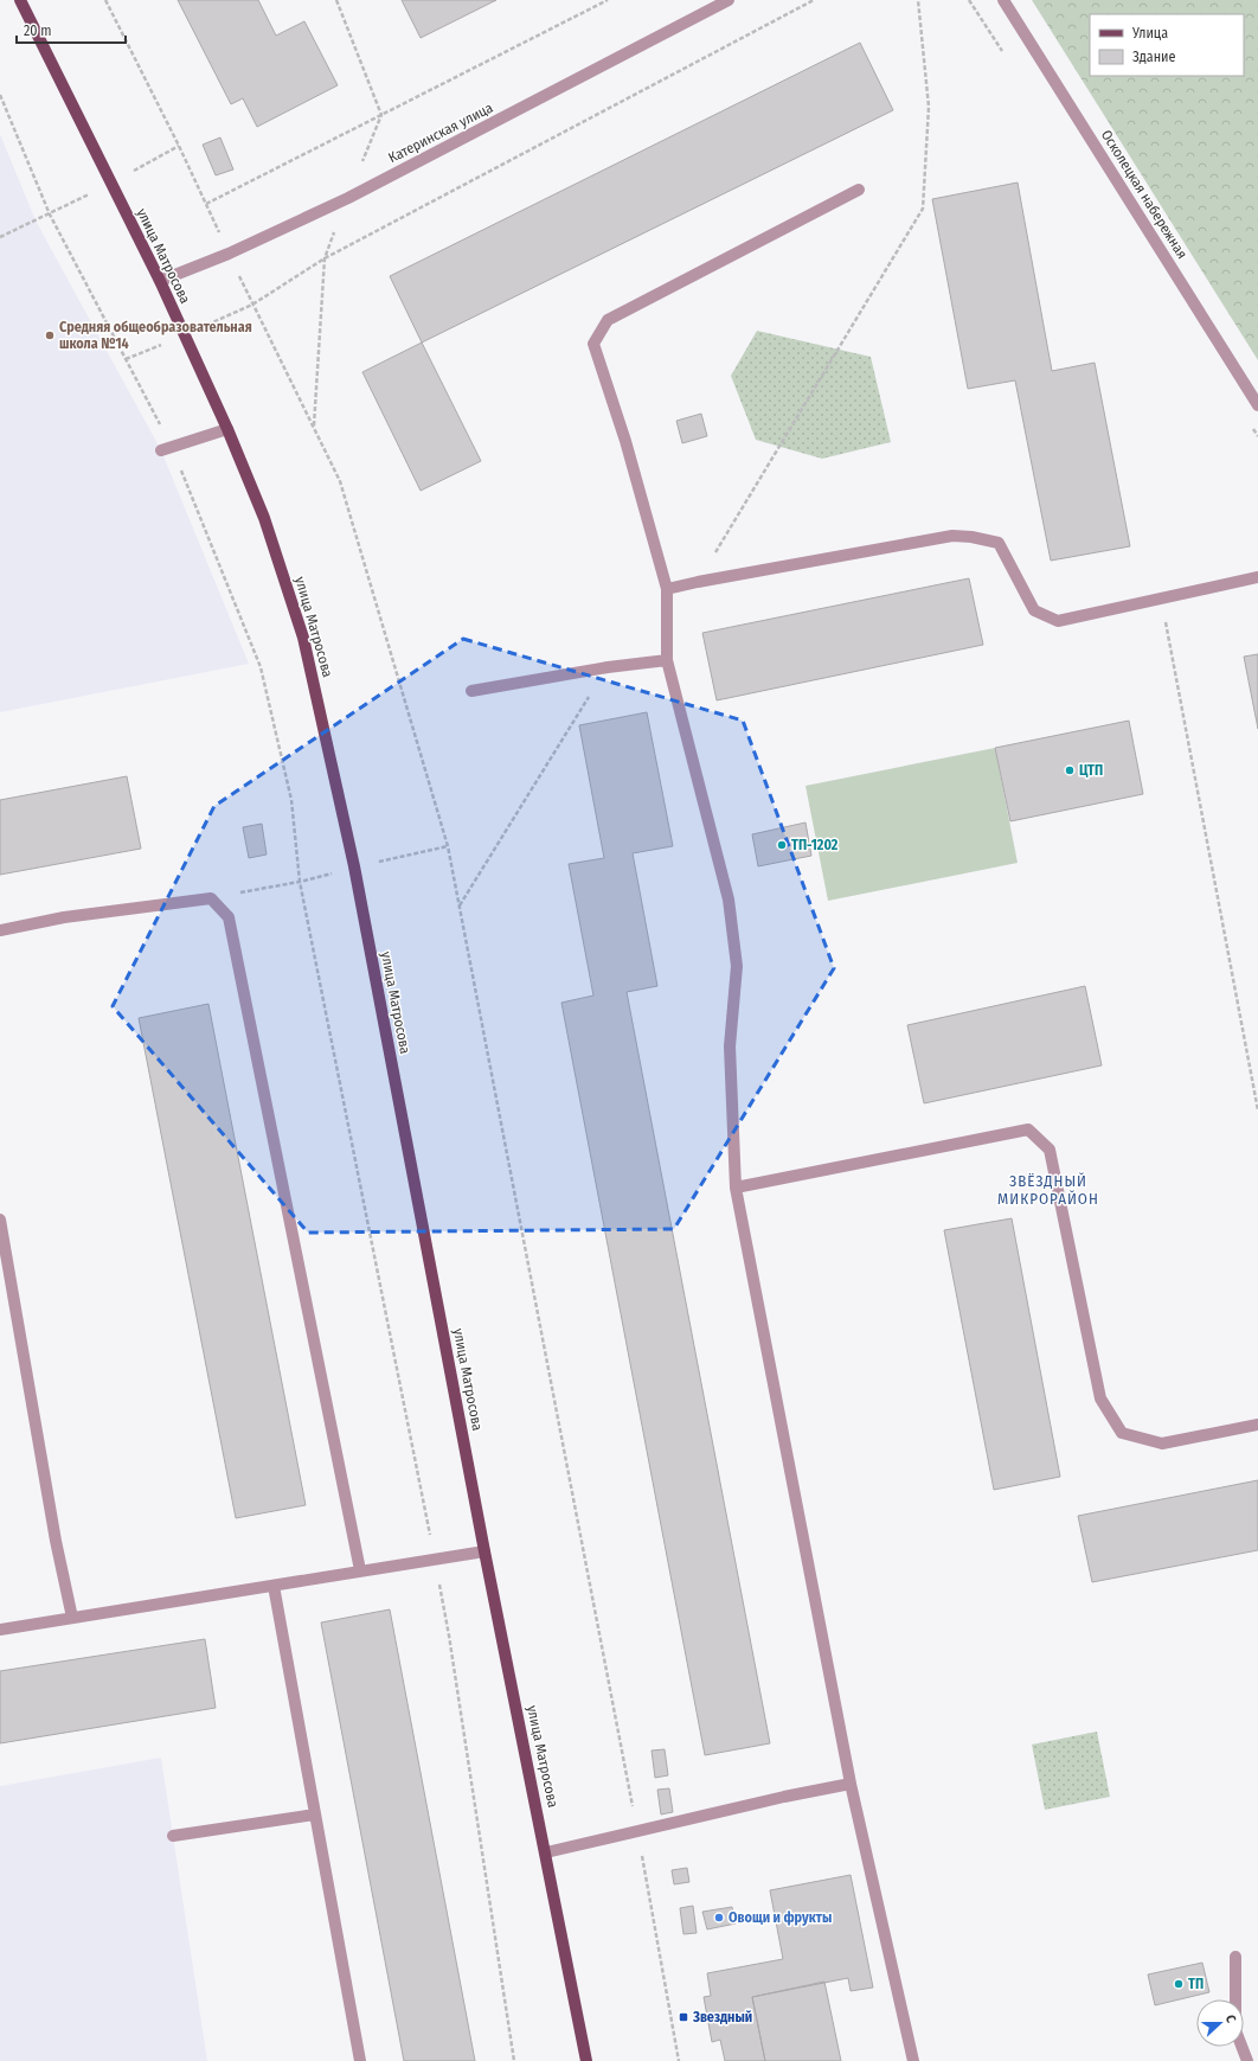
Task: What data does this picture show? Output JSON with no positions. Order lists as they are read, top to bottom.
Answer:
{
  "streets": {
    "main road": ["улица Матросова"],
    "street": ["Катеринская улица", "Осколецкая набережная"]
  },
  "crossings": [
    ["Катеринская улица", "улица Матросова"]
  ],
  "districts": ["ЗВЁЗДНЫЙ МИКРОРАЙОН"],
  "places": {
    "other": [
      "Средняя общеобразовательная школа №14",
      "ЦТП",
      "ТП-1202",
      "Овощи и фрукты",
      "ТП"
    ],
    "transit": ["Звездный"]
  },
  "legend": ["Улица", "Здание"],
  "scale_bar": "20 m",
  "north": "right"
}
